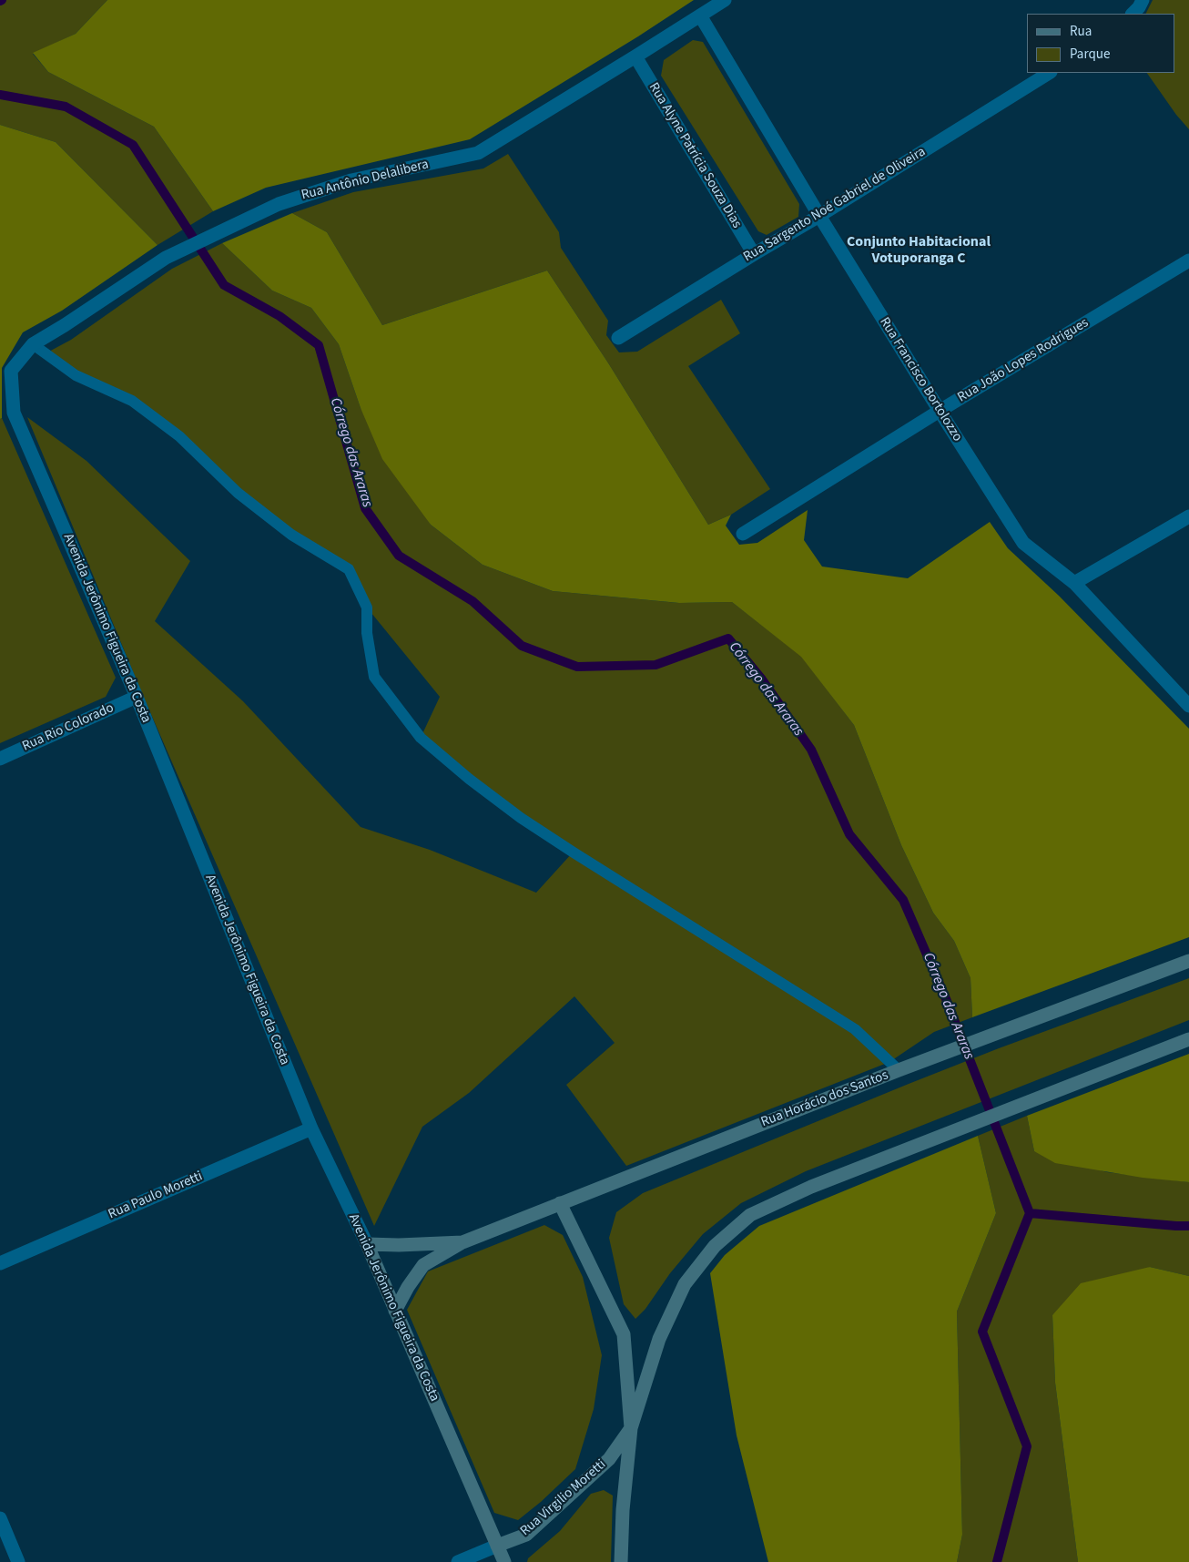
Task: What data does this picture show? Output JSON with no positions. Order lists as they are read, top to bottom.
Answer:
{
  "streets": {
    "main road": ["Avenida Jerônimo Figueira da Costa", "Rua Horácio dos Santos", "Rua Virgilio Moretti"],
    "street": [
      "Rua Alyne Patrícia Souza Dias",
      "Rua Antônio Delalibera",
      "Rua Sargento Noé Gabriel de Oliveira",
      "Rua João Lopes Rodrigues",
      "Rua Francisco Bortolozzo",
      "Rua Rio Colorado",
      "Rua Paulo Moretti"
    ]
  },
  "crossings": [
    ["Rua Alyne Patrícia Souza Dias", "Rua Antônio Delalibera"],
    ["Rua Alyne Patrícia Souza Dias", "Rua Sargento Noé Gabriel de Oliveira"],
    ["Rua Antônio Delalibera", "Rua Francisco Bortolozzo"],
    ["Rua Antônio Delalibera", "Avenida Jerônimo Figueira da Costa"],
    ["Rua Sargento Noé Gabriel de Oliveira", "Rua Francisco Bortolozzo"],
    ["Rua João Lopes Rodrigues", "Rua Francisco Bortolozzo"],
    ["Avenida Jerônimo Figueira da Costa", "Rua Rio Colorado"],
    ["Avenida Jerônimo Figueira da Costa", "Rua Horácio dos Santos"],
    ["Avenida Jerônimo Figueira da Costa", "Rua Paulo Moretti"],
    ["Avenida Jerônimo Figueira da Costa", "Rua Virgilio Moretti"]
  ],
  "districts": ["Conjunto Habitacional Votuporanga C"],
  "water": ["Córrego das Araras"],
  "legend": ["Rua", "Parque"]
}
